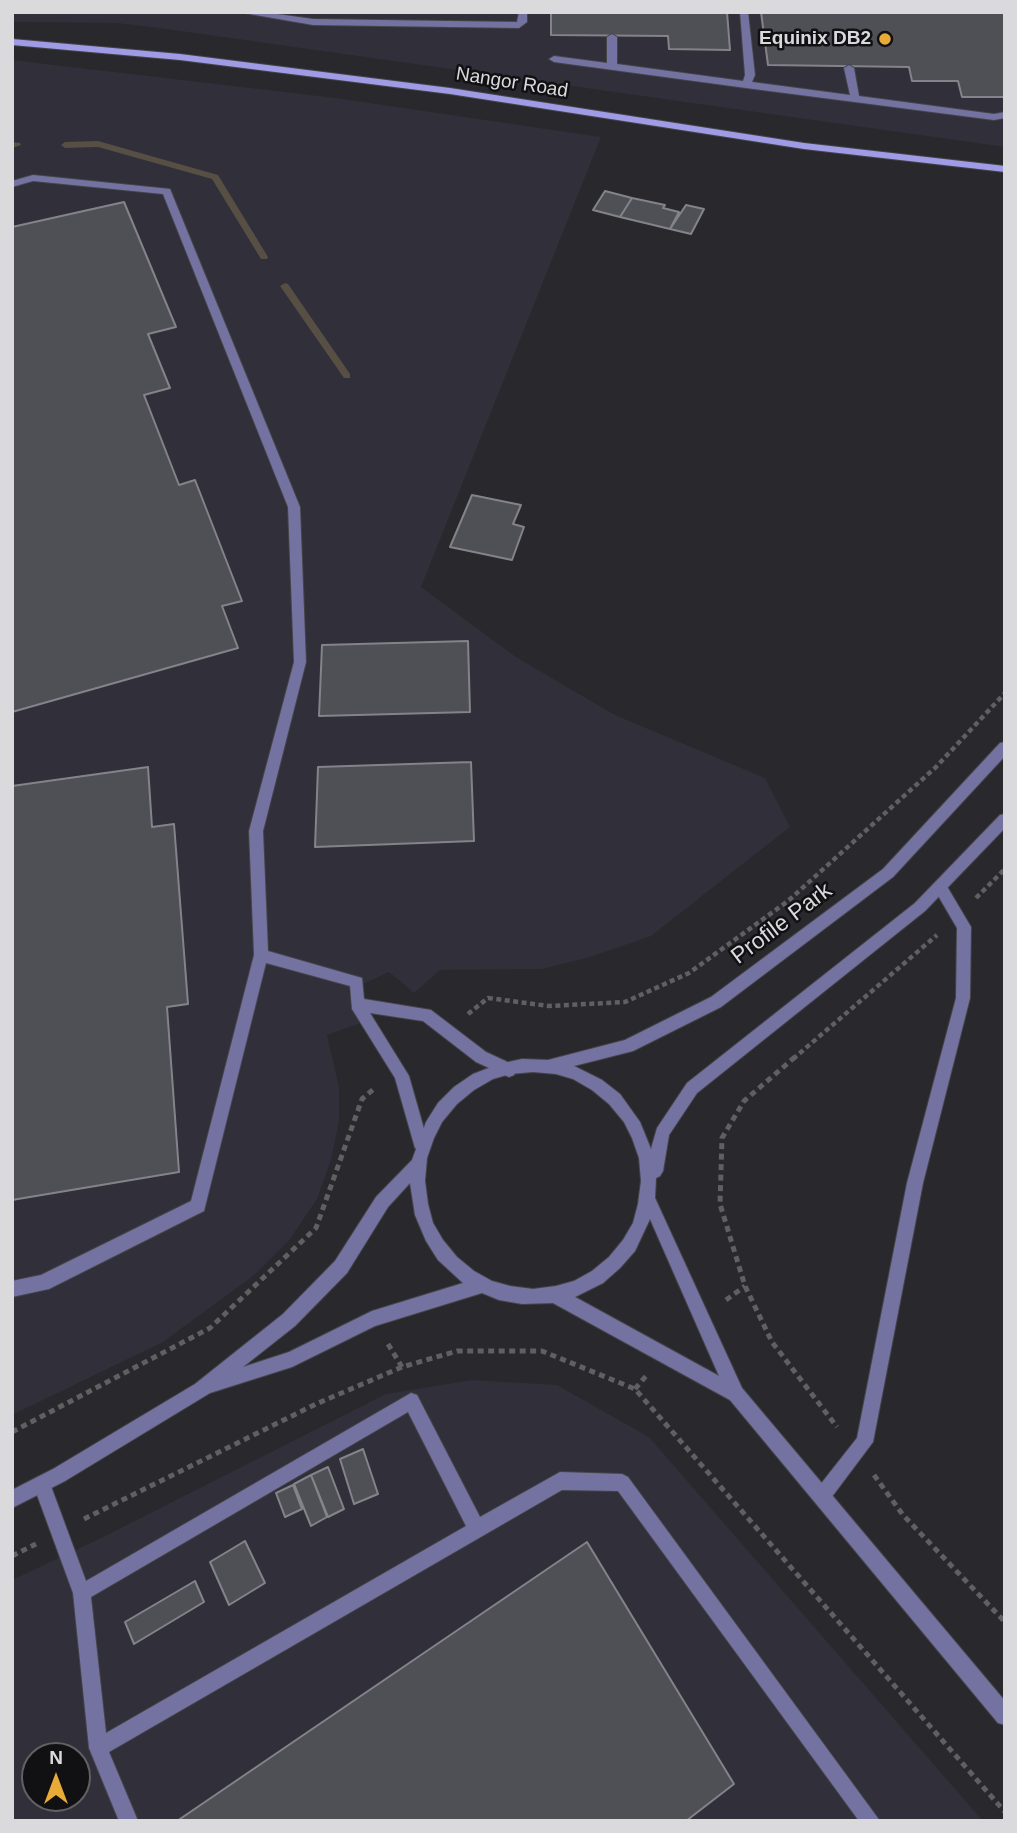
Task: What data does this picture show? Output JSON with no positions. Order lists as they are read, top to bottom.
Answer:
{
  "streets": {
    "main road": ["Nangor Road"],
    "street": ["Profile Park"]
  },
  "places": ["Equinix DB2"],
  "north": "top"
}
